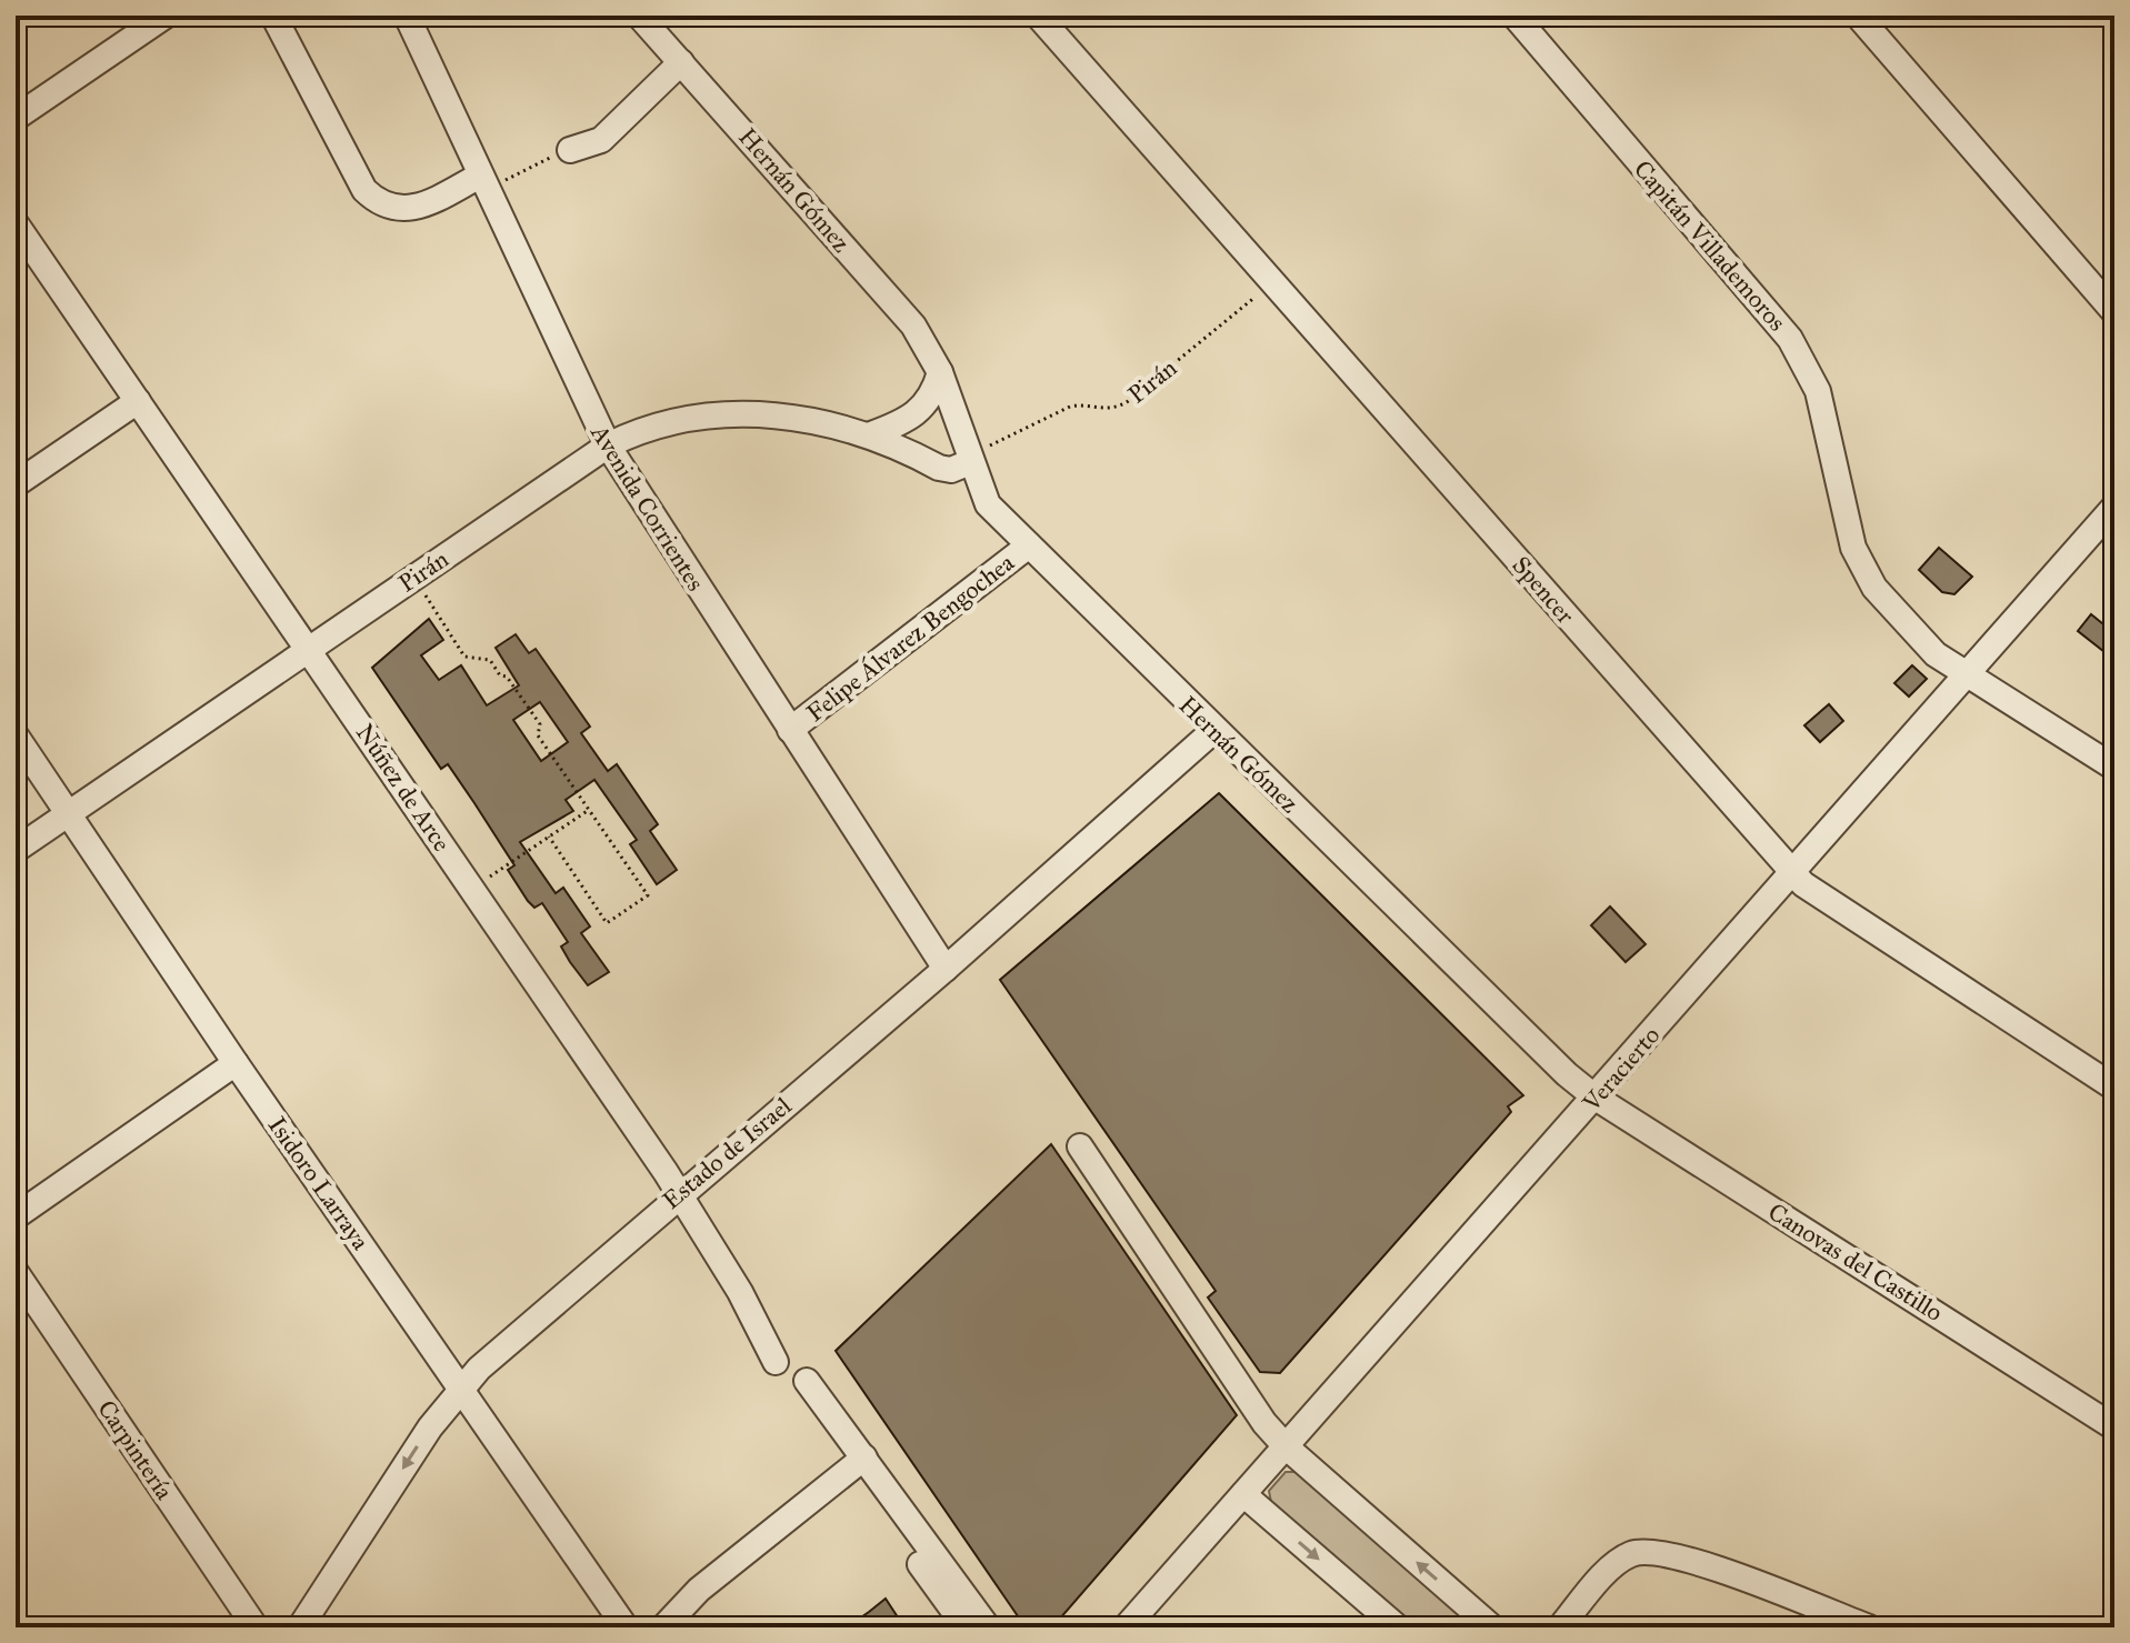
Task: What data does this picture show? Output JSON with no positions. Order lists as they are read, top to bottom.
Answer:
{
  "streets": {
    "street": [
      "Hernán Gómez",
      "Capitán Villademoros",
      "Pirán",
      "Avenida Corrientes",
      "Spencer",
      "Felipe Álvarez Bengochea",
      "Núñez de Arce",
      "Veracierto",
      "Estado de Israel",
      "Isidoro Larraya",
      "Canovas del Castillo",
      "Carpintería"
    ]
  },
  "crossings": [
    ["Hernán Gómez", "Pirán"],
    ["Hernán Gómez", "Felipe Álvarez Bengochea"],
    ["Hernán Gómez", "Veracierto"],
    ["Hernán Gómez", "Estado de Israel"],
    ["Hernán Gómez", "Canovas del Castillo"],
    ["Capitán Villademoros", "Veracierto"],
    ["Pirán", "Avenida Corrientes"],
    ["Pirán", "Spencer"],
    ["Pirán", "Núñez de Arce"],
    ["Pirán", "Isidoro Larraya"],
    ["Avenida Corrientes", "Felipe Álvarez Bengochea"],
    ["Avenida Corrientes", "Estado de Israel"],
    ["Spencer", "Veracierto"],
    ["Núñez de Arce", "Estado de Israel"],
    ["Veracierto", "Canovas del Castillo"],
    ["Estado de Israel", "Isidoro Larraya"]
  ]
}
